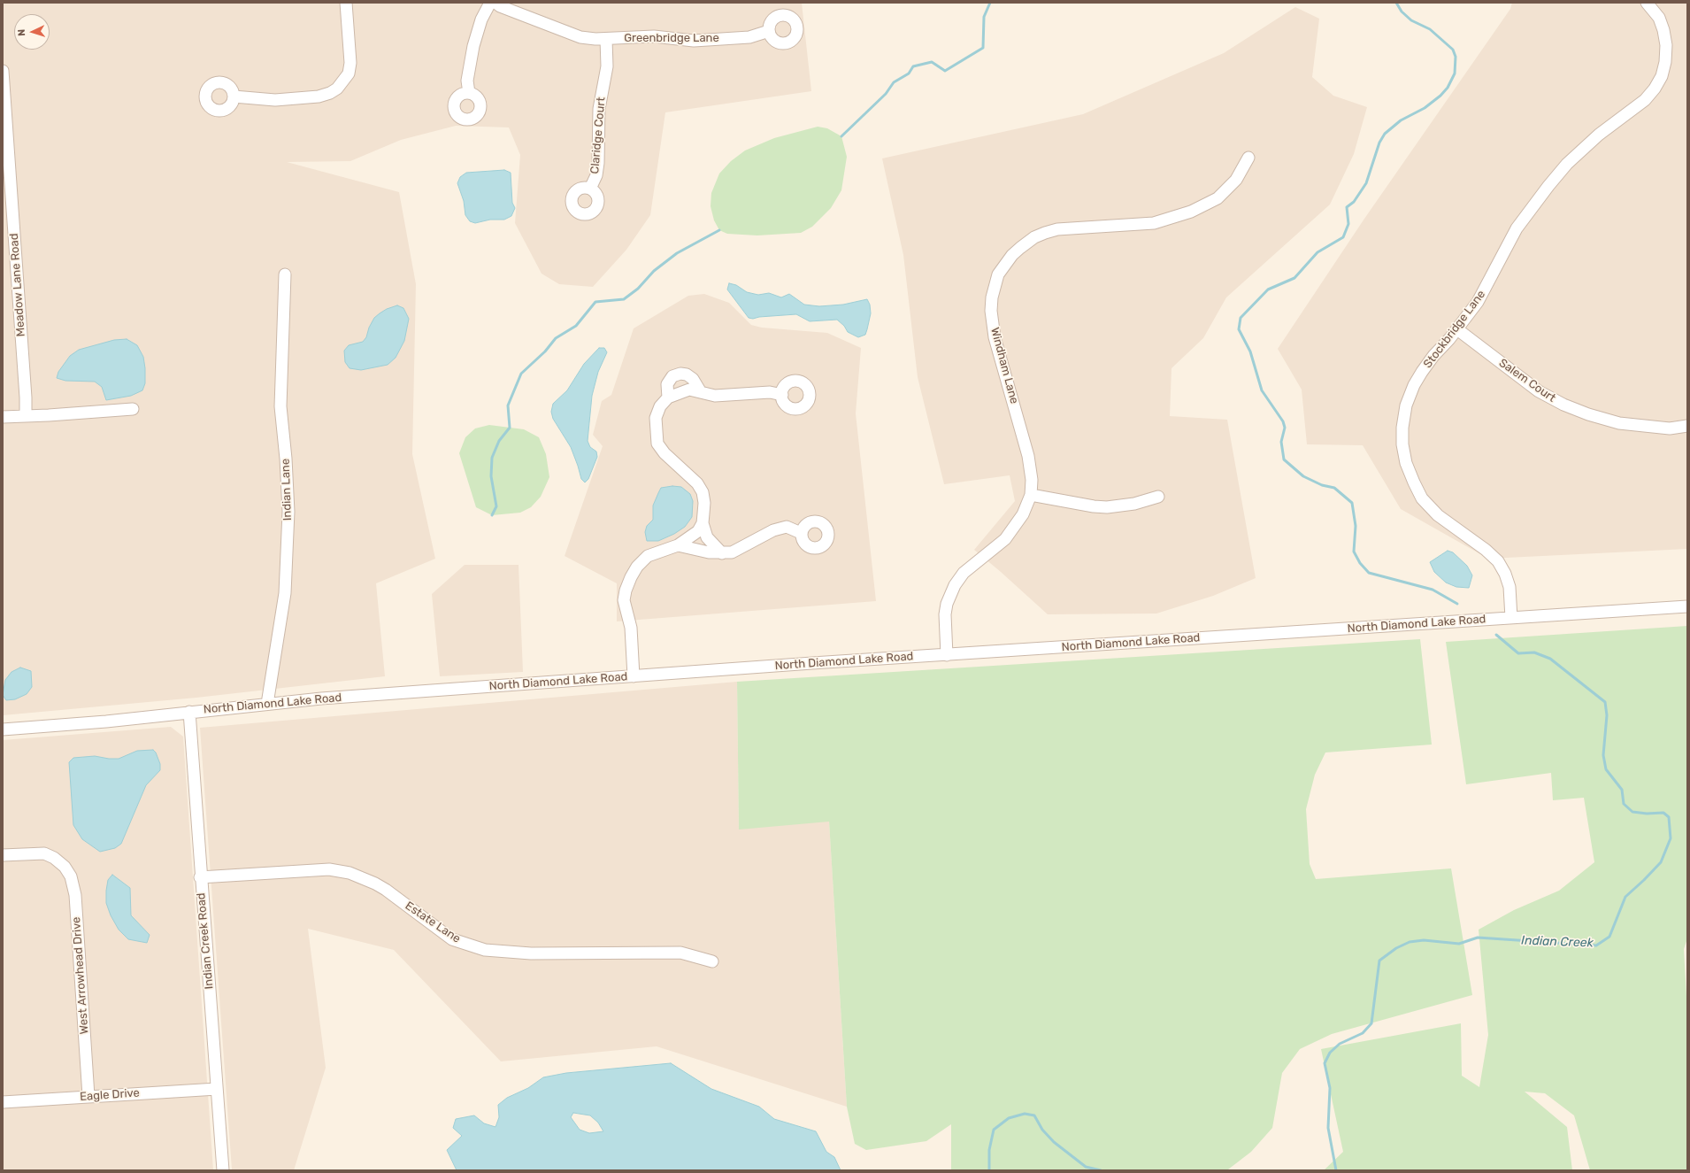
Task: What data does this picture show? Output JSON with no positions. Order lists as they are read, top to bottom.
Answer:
{
  "streets": {
    "street": [
      "Greenbridge Lane",
      "Claridge Court",
      "Meadow Lane Road",
      "Stockbridge Lane",
      "Windham Lane",
      "Salem Court",
      "Indian Lane",
      "North Diamond Lake Road",
      "Estate Lane",
      "Indian Creek Road",
      "West Arrowhead Drive",
      "Eagle Drive"
    ]
  },
  "crossings": [
    ["Greenbridge Lane", "Claridge Court"],
    ["Stockbridge Lane", "Salem Court"],
    ["Stockbridge Lane", "North Diamond Lake Road"],
    ["Windham Lane", "North Diamond Lake Road"],
    ["Indian Lane", "North Diamond Lake Road"],
    ["North Diamond Lake Road", "Indian Creek Road"],
    ["Estate Lane", "Indian Creek Road"],
    ["Indian Creek Road", "Eagle Drive"],
    ["West Arrowhead Drive", "Eagle Drive"]
  ],
  "water": ["Indian Creek"],
  "north": "left"
}
